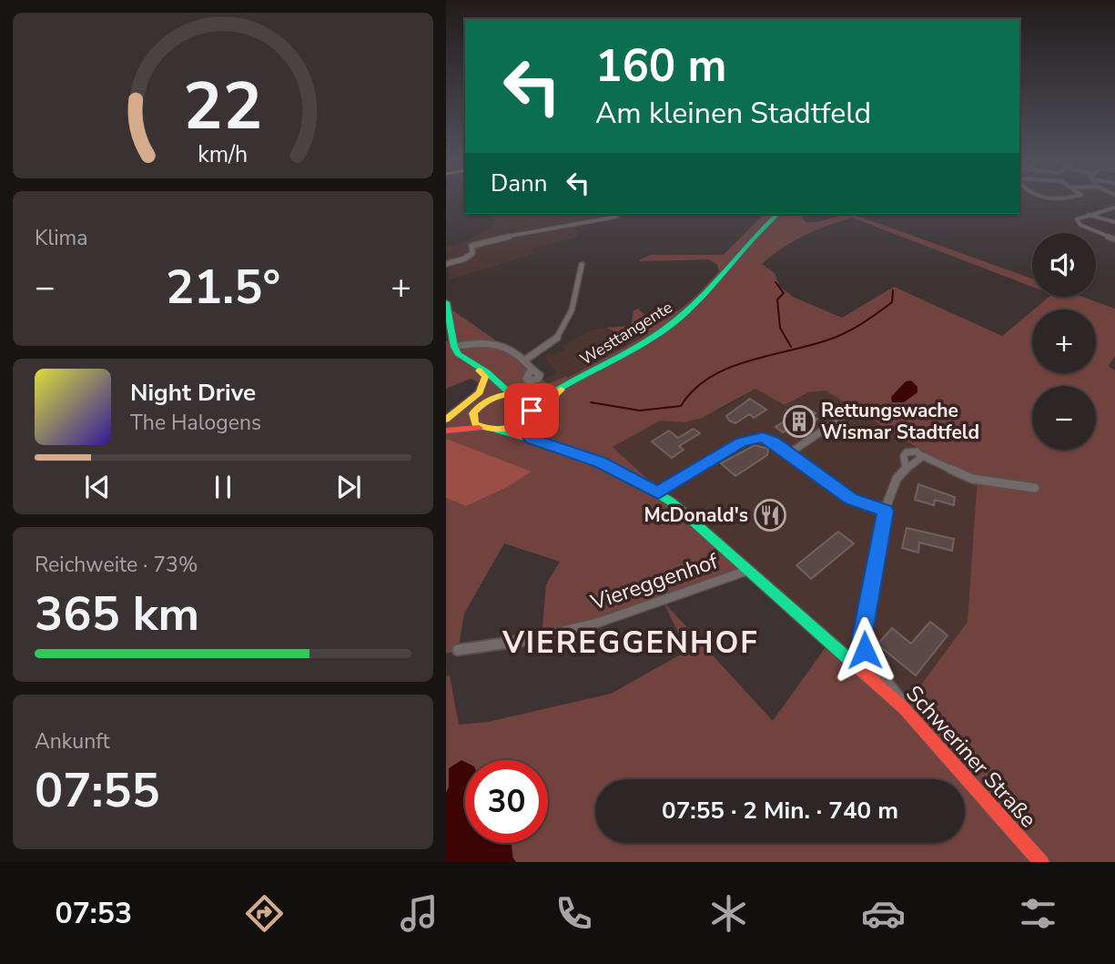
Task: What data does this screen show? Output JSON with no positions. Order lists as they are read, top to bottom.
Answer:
{
  "streets": {
    "main road": ["Westtangente", "Schweriner Straße"],
    "street": ["Viereggenhof"]
  },
  "crossings": [
    ["Viereggenhof", "Schweriner Straße"]
  ],
  "districts": ["VIEREGGENHOF"],
  "places": {
    "building": ["Rettungswache Wismar Stadtfeld"],
    "restaurant": ["McDonald's"]
  },
  "page": {
    "turn": ["160 m", "Am kleinen Stadtfeld"],
    "then": "Dann",
    "tile": [
      "Klima",
      ["Reichweite · 73%", "365 km"],
      ["Ankunft", "07:55"]
    ],
    "map_buttons": ["+", "−"],
    "heat": ["−", "21.5°", "+"],
    "song": ["Night Drive", "The Halogens"],
    "limit": "30",
    "trip": "07:55 · 2 Min. · 740 m",
    "tabs": "07:53",
    "gauge": ["22", "km/h"]
  }
}
